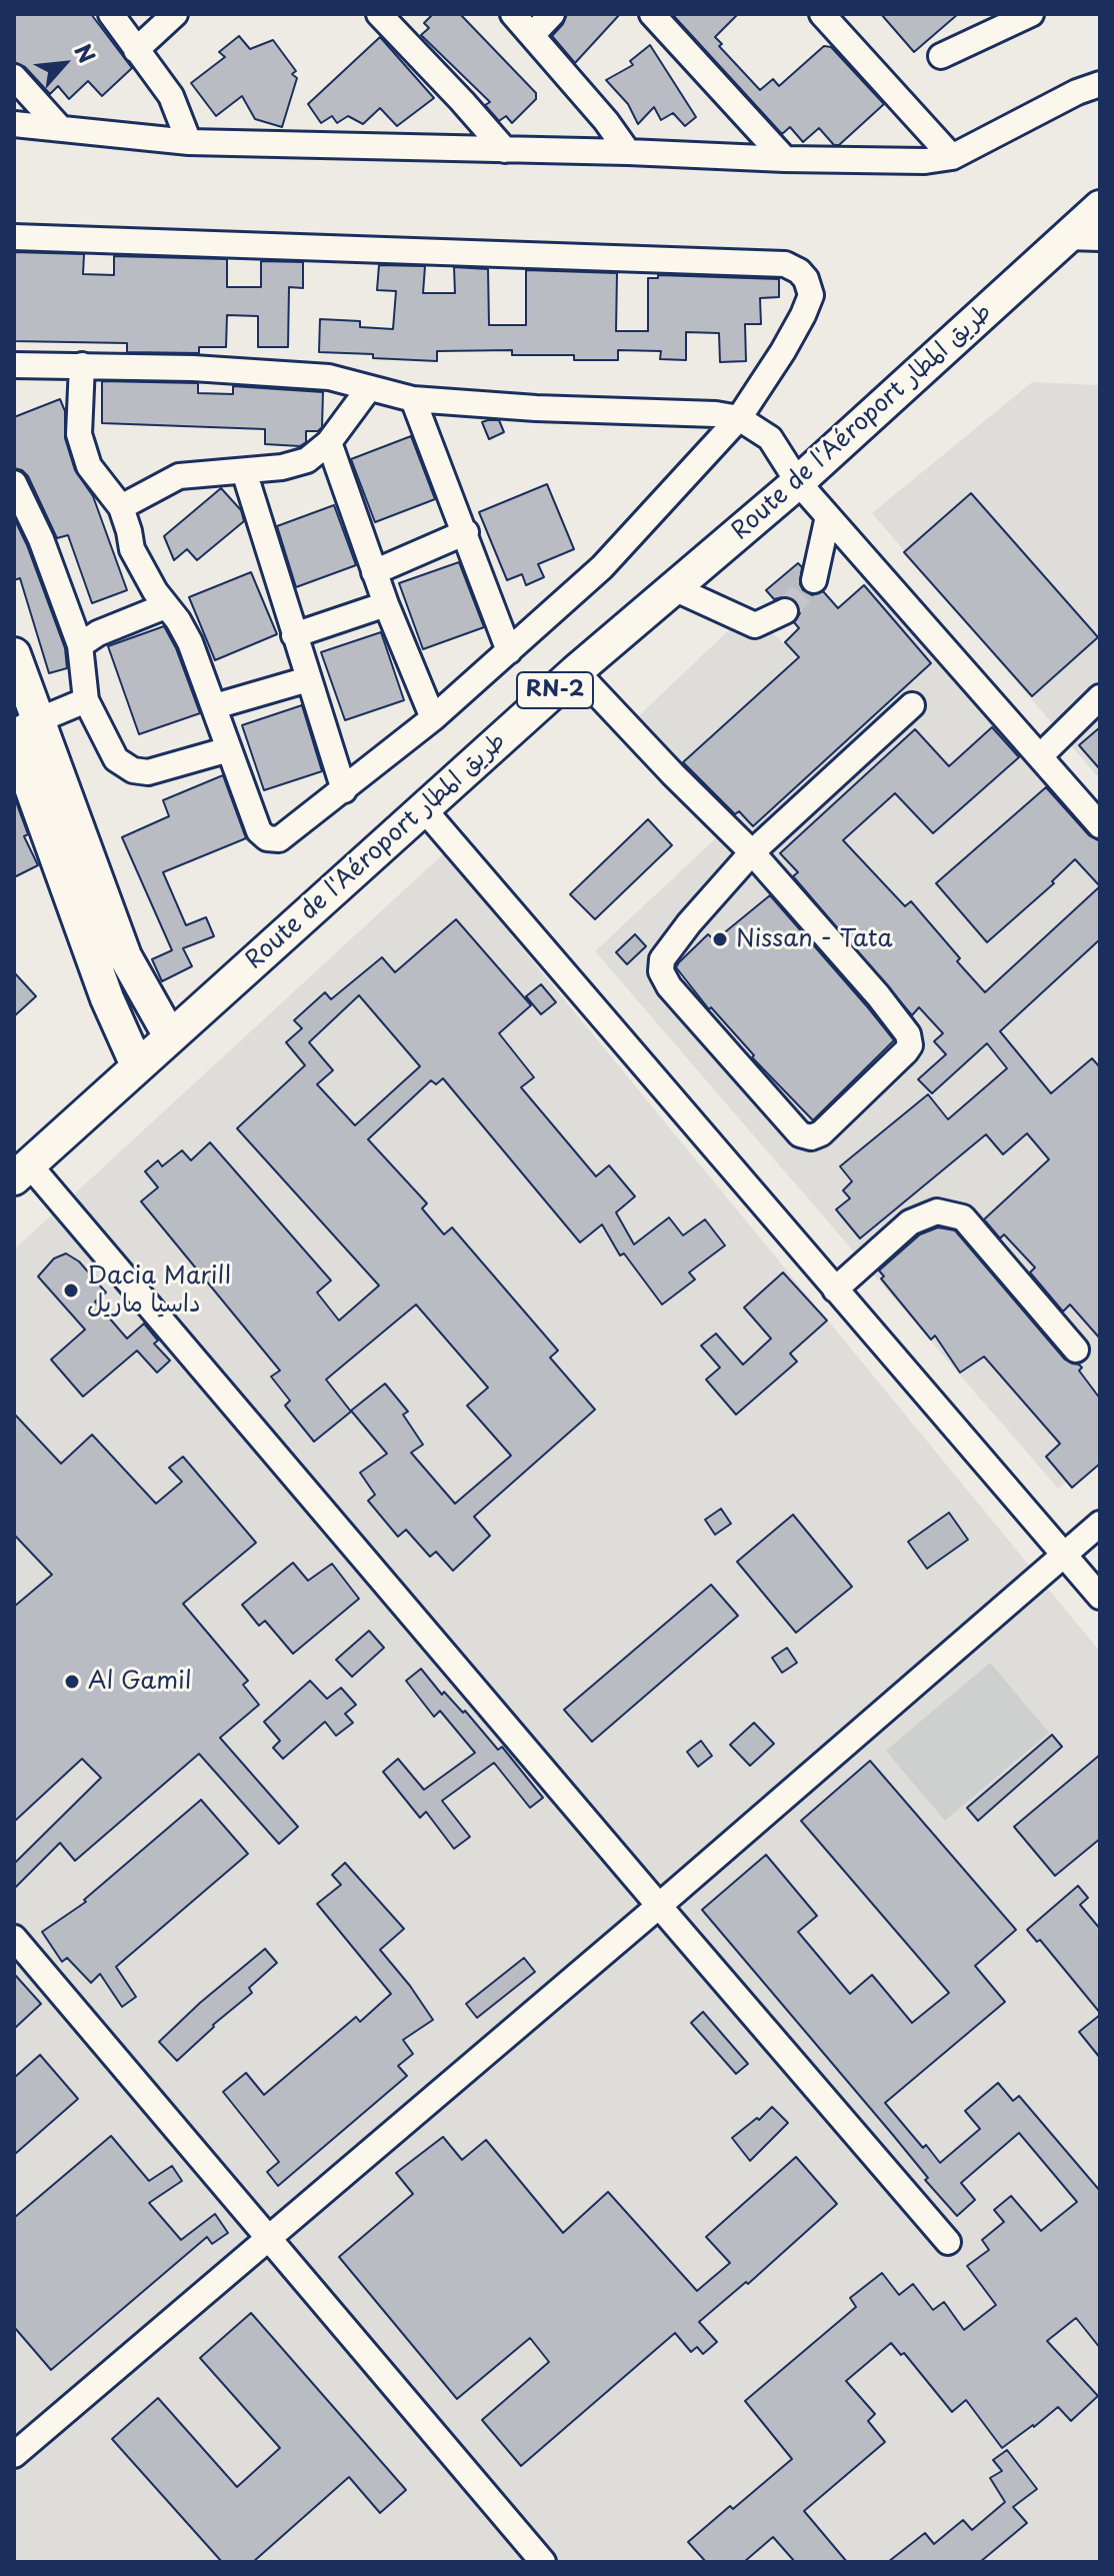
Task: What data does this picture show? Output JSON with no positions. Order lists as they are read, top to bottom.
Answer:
{
  "streets": {
    "main road": ["Route de l'Aéroport طريق المطار", "RN-2"]
  },
  "places": ["Nissan - Tata", "Dacia Marill داسيا ماريل", "Al Gamil"],
  "north": "top right"
}
